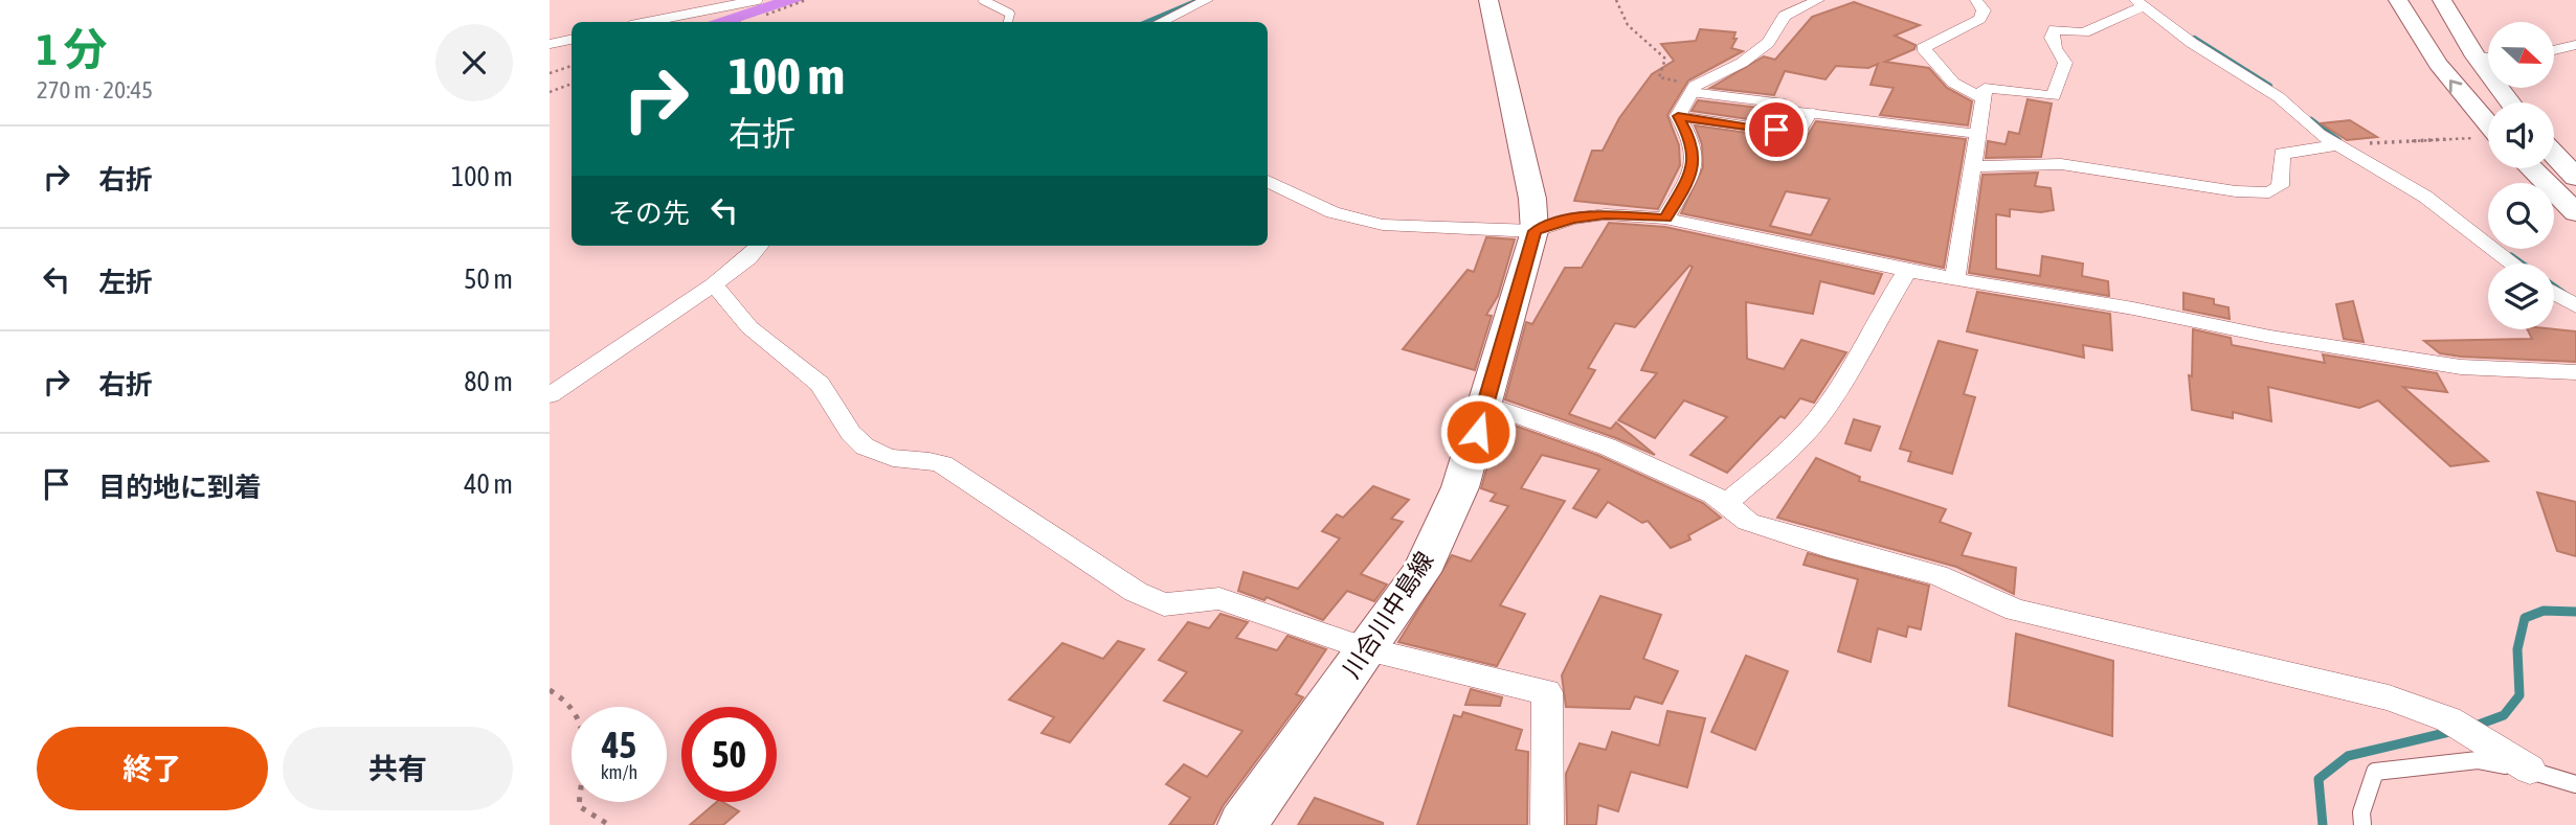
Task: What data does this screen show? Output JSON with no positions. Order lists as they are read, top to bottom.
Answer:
{
  "streets": {
    "main road": ["川合川中島線"]
  },
  "north": "right",
  "page": {
    "heading": ["1 分", "270 m · 20:45"],
    "turn": ["100 m", "右折"],
    "list": [
      {
        "name": "右折",
        "value": "100 m"
      },
      {
        "name": "左折",
        "value": "50 m"
      },
      {
        "name": "右折",
        "value": "80 m"
      },
      {
        "name": "目的地に到着",
        "value": "40 m"
      }
    ],
    "then": "その先",
    "speed": "45 km/h",
    "limit": "50",
    "buttons": ["終了", "共有"]
  }
}
